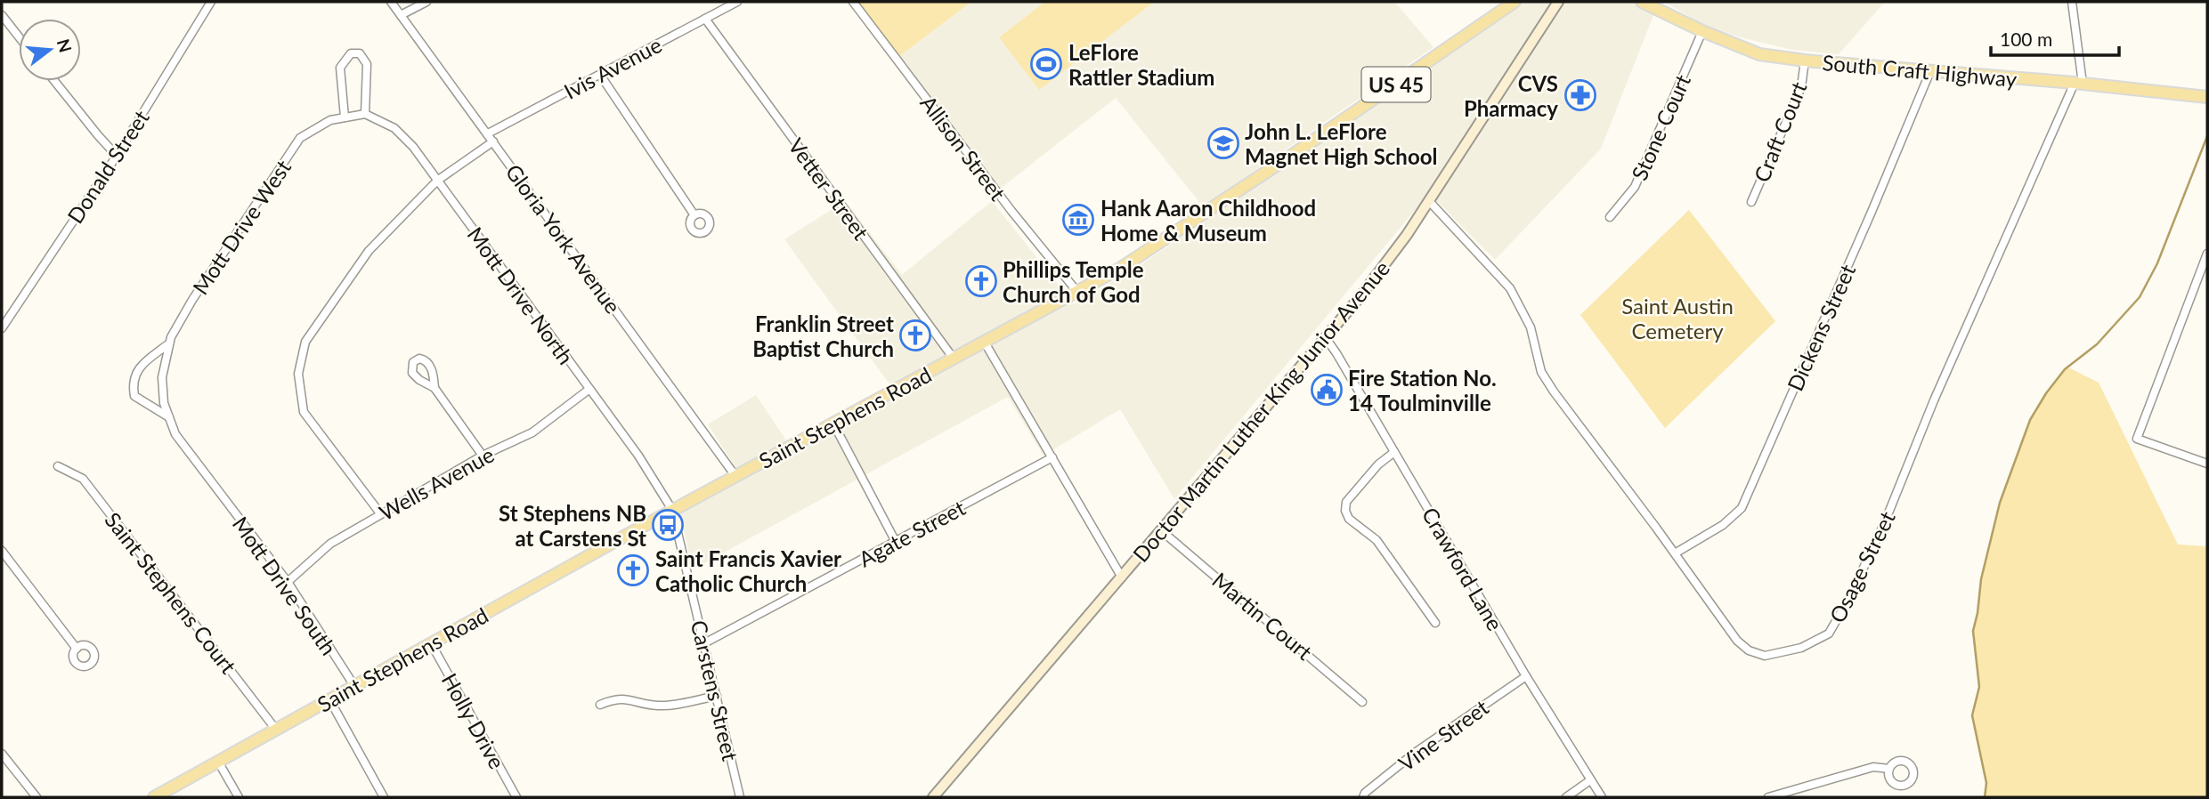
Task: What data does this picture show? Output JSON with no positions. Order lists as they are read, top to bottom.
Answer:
{
  "streets": {
    "main road": [
      "South Craft Highway",
      "US 45",
      "Doctor Martin Luther King Junior Avenue",
      "Saint Stephens Road"
    ],
    "street": [
      "Ivis Avenue",
      "Stone Court",
      "Craft Court",
      "Allison Street",
      "Donald Street",
      "Vetter Street",
      "Mott Drive West",
      "Gloria York Avenue",
      "Mott Drive North",
      "Dickens Street",
      "Wells Avenue",
      "Agate Street",
      "Osage Street",
      "Crawford Lane",
      "Mott Drive South",
      "Saint Stephens Court",
      "Martin Court",
      "Carstens Street",
      "Holly Drive",
      "Vine Street"
    ]
  },
  "crossings": [
    ["Ivis Avenue", "Vetter Street"],
    ["Ivis Avenue", "Gloria York Avenue"],
    ["South Craft Highway", "Stone Court"],
    ["South Craft Highway", "Craft Court"],
    ["South Craft Highway", "Dickens Street"],
    ["South Craft Highway", "Osage Street"],
    ["Allison Street", "Saint Stephens Road"],
    ["Vetter Street", "Saint Stephens Road"],
    ["Mott Drive West", "Mott Drive South"],
    ["Gloria York Avenue", "Saint Stephens Road"],
    ["Mott Drive North", "Saint Stephens Road"],
    ["Mott Drive North", "Wells Avenue"],
    ["Mott Drive North", "Carstens Street"],
    ["Dickens Street", "Osage Street"],
    ["Doctor Martin Luther King Junior Avenue", "Osage Street"],
    ["Doctor Martin Luther King Junior Avenue", "Crawford Lane"],
    ["Doctor Martin Luther King Junior Avenue", "Martin Court"],
    ["Saint Stephens Road", "Mott Drive South"],
    ["Saint Stephens Road", "Saint Stephens Court"],
    ["Saint Stephens Road", "Carstens Street"],
    ["Saint Stephens Road", "Holly Drive"],
    ["Wells Avenue", "Mott Drive South"],
    ["Agate Street", "Carstens Street"],
    ["Crawford Lane", "Vine Street"]
  ],
  "parks": ["Saint Austin Cemetery"],
  "places": {
    "sports": ["LeFlore Rattler Stadium"],
    "pharmacy": ["CVS Pharmacy"],
    "school or university": ["John L. LeFlore Magnet High School"],
    "museum": ["Hank Aaron Childhood Home & Museum"],
    "church": ["Phillips Temple Church of God", "Franklin Street Baptist Church", "Saint Francis Xavier Catholic Church"],
    "public building": ["Fire Station No. 14 Toulminville"],
    "bus stop": ["St Stephens NB at Carstens St"]
  },
  "scale_bar": "100 m",
  "north": "right"
}
